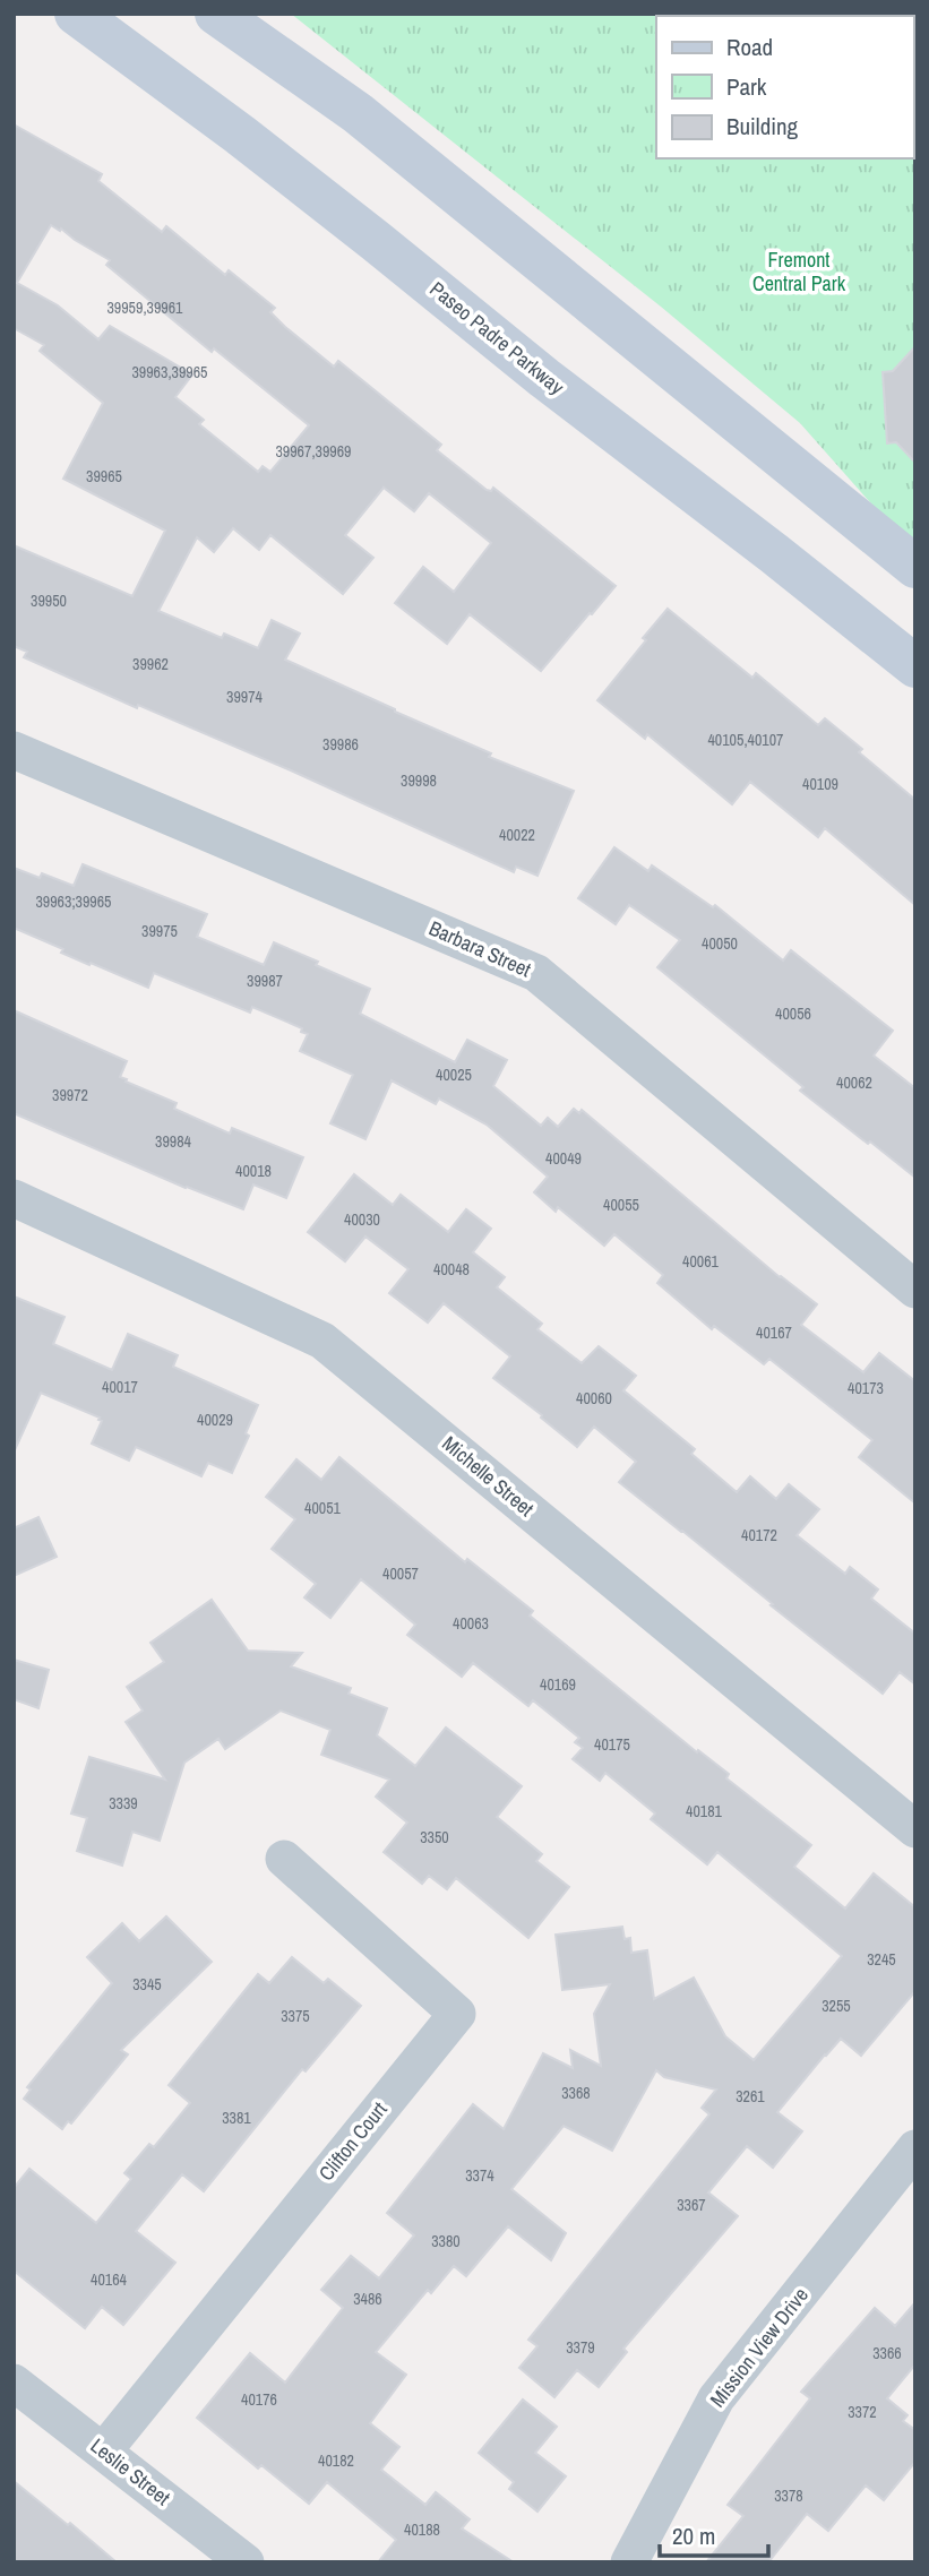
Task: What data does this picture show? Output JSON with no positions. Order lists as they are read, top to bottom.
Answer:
{
  "streets": {
    "main road": ["Paseo Padre Parkway"],
    "street": [
      "Barbara Street",
      "Michelle Street",
      "Clifton Court",
      "Mission View Drive",
      "Leslie Street"
    ]
  },
  "crossings": [
    ["Clifton Court", "Leslie Street"]
  ],
  "parks": ["Fremont Central Park"],
  "house_numbers": [
    "39959,39961",
    "39963,39965",
    "39967,39969",
    "39965",
    "39950",
    "39962",
    "39974",
    "40105,40107",
    "39986",
    "39998",
    "40109",
    "40022",
    "39963;39965",
    "39975",
    "40050",
    "39987",
    "40056",
    "40025",
    "40062",
    "39972",
    "39984",
    "40049",
    "40018",
    "40055",
    "40030",
    "40061",
    "40048",
    "40167",
    "40017",
    "40173",
    "40060",
    "40029",
    "40051",
    "40172",
    "40057",
    "40063",
    "40169",
    "40175",
    "3339",
    "40181",
    "3350",
    "3245",
    "3345",
    "3255",
    "3375",
    "3368",
    "3261",
    "3381",
    "3374",
    "3367",
    "3380",
    "40164",
    "3486",
    "3379",
    "3366",
    "40176",
    "3372",
    "40182",
    "3378",
    "40188"
  ],
  "legend": ["Road", "Park", "Building"],
  "scale_bar": "20 m"
}
